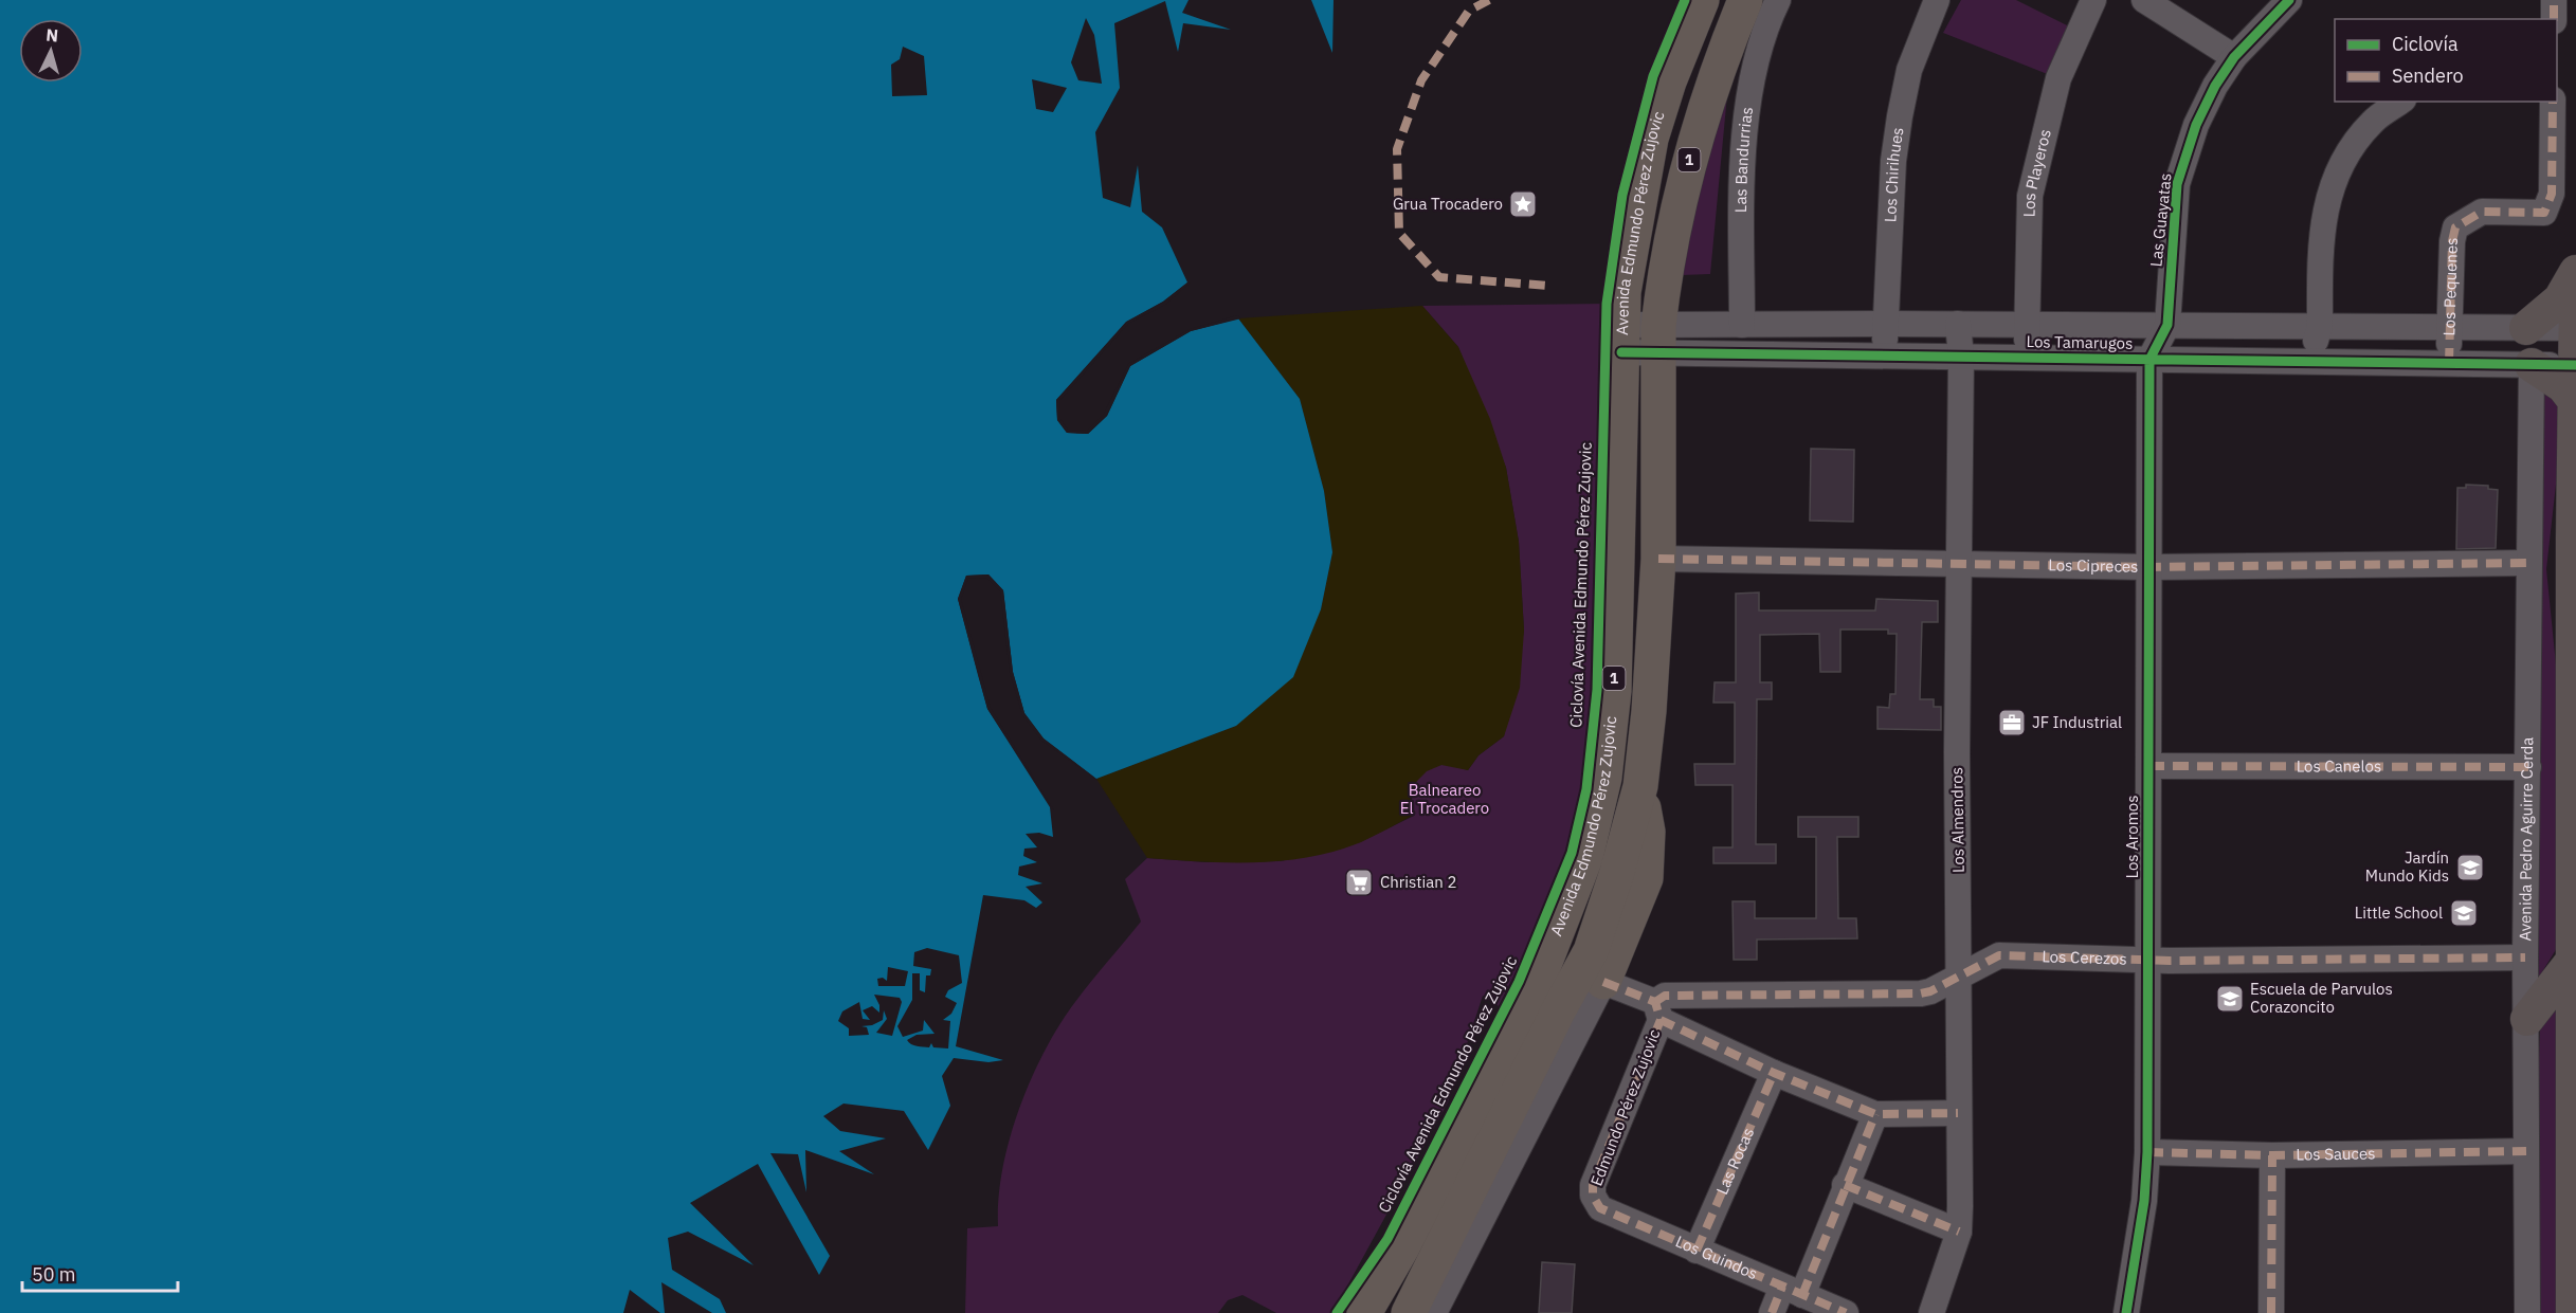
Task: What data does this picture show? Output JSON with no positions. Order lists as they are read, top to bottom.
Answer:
{
  "streets": {
    "highway": ["1", "Avenida Edmundo Pérez Zujovic"],
    "street": [
      "Las Bandurrias",
      "Los Chirihues",
      "Los Playeros",
      "Las Guayatas",
      "Los Pequenes",
      "Los Tamarugos",
      "Los Cipreces",
      "Los Canelos",
      "Los Almendros",
      "Los Aromos",
      "Avenida Pedro Aguirre Cerda",
      "Los Cerezos",
      "Edmundo Pérez Zujovic",
      "Los Sauces",
      "Las Rocas",
      "Los Guindos"
    ],
    "cycle path": ["Ciclovía Avenida Edmundo Pérez Zujovic"]
  },
  "crossings": [
    ["Las Bandurrias", "Los Tamarugos"],
    ["Los Chirihues", "Los Tamarugos"],
    ["Los Playeros", "Los Tamarugos"],
    ["Las Guayatas", "Los Tamarugos"],
    ["Las Guayatas", "Los Aromos"],
    ["Avenida Edmundo Pérez Zujovic", "Los Tamarugos"],
    ["Avenida Edmundo Pérez Zujovic", "Los Cipreces"],
    ["Los Pequenes", "Los Tamarugos"],
    ["Los Tamarugos", "Los Almendros"],
    ["Los Tamarugos", "Los Aromos"],
    ["Los Tamarugos", "Avenida Pedro Aguirre Cerda"],
    ["Los Cipreces", "Los Almendros"],
    ["Los Cipreces", "Los Aromos"],
    ["Los Cipreces", "Avenida Pedro Aguirre Cerda"],
    ["Los Canelos", "Los Aromos"],
    ["Los Canelos", "Avenida Pedro Aguirre Cerda"],
    ["Los Almendros", "Los Cerezos"],
    ["Los Aromos", "Los Cerezos"],
    ["Los Aromos", "Los Sauces"],
    ["Avenida Pedro Aguirre Cerda", "Los Cerezos"],
    ["Avenida Pedro Aguirre Cerda", "Los Sauces"],
    ["Los Cerezos", "Edmundo Pérez Zujovic"],
    ["Edmundo Pérez Zujovic", "Los Guindos"],
    ["Las Rocas", "Los Guindos"]
  ],
  "parks": ["Balneareo El Trocadero"],
  "places": {
    "place": ["Grua Trocadero"],
    "office": ["JF Industrial"],
    "school or university": ["Jardín Mundo Kids", "Little School", "Escuela de Parvulos Corazoncito"],
    "supermarket": ["Christian 2"]
  },
  "legend": ["Ciclovía", "Sendero"],
  "scale_bar": "50 m",
  "north": "top"
}
